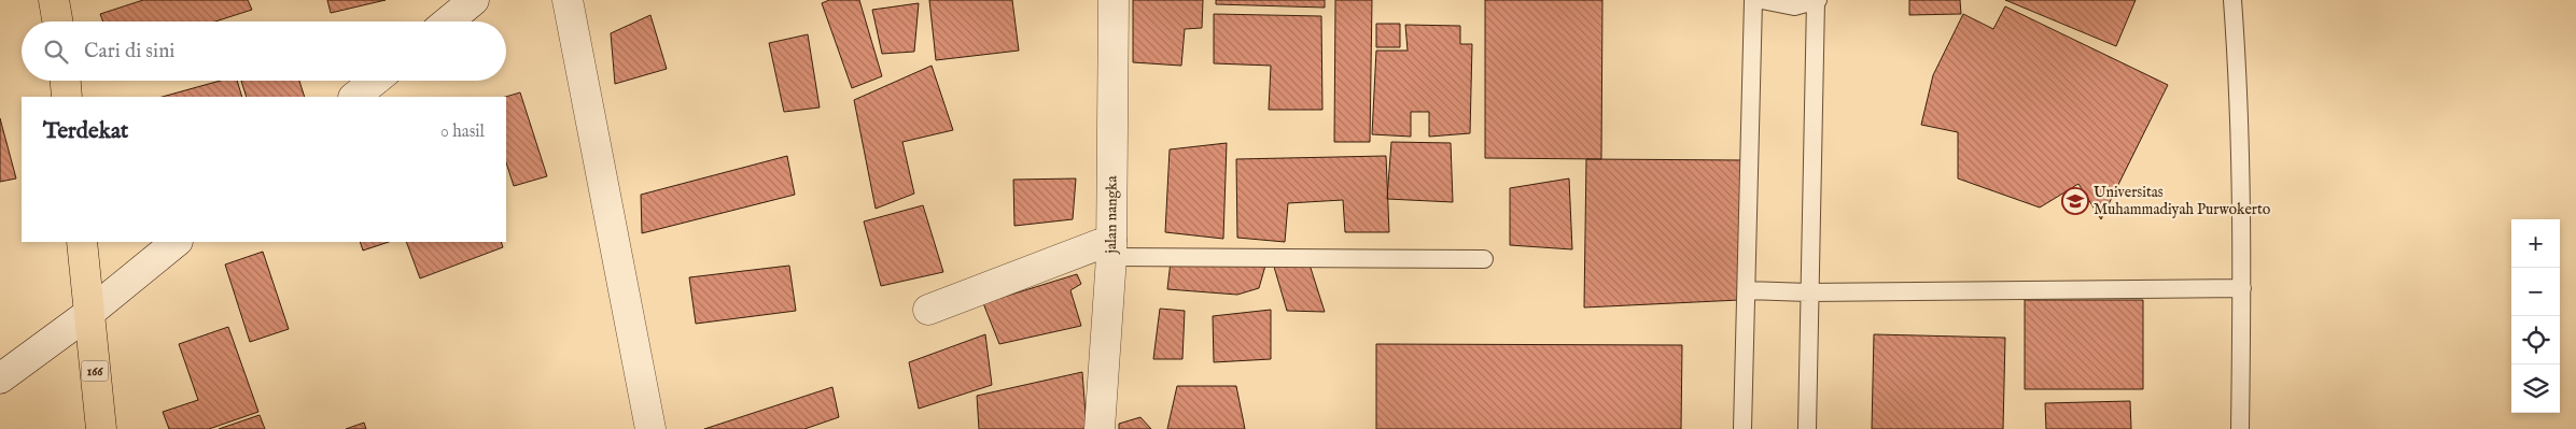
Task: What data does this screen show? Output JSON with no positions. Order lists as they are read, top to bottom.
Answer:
{
  "streets": {
    "main road": ["166"],
    "street": ["jalan nangka"]
  },
  "places": {
    "school or university": ["Universitas Muhammadiyah Purwokerto"]
  },
  "page": {
    "search": "Cari di sini",
    "heading": ["Terdekat", "0 hasil"],
    "map_buttons": ["+", "−"]
  }
}
